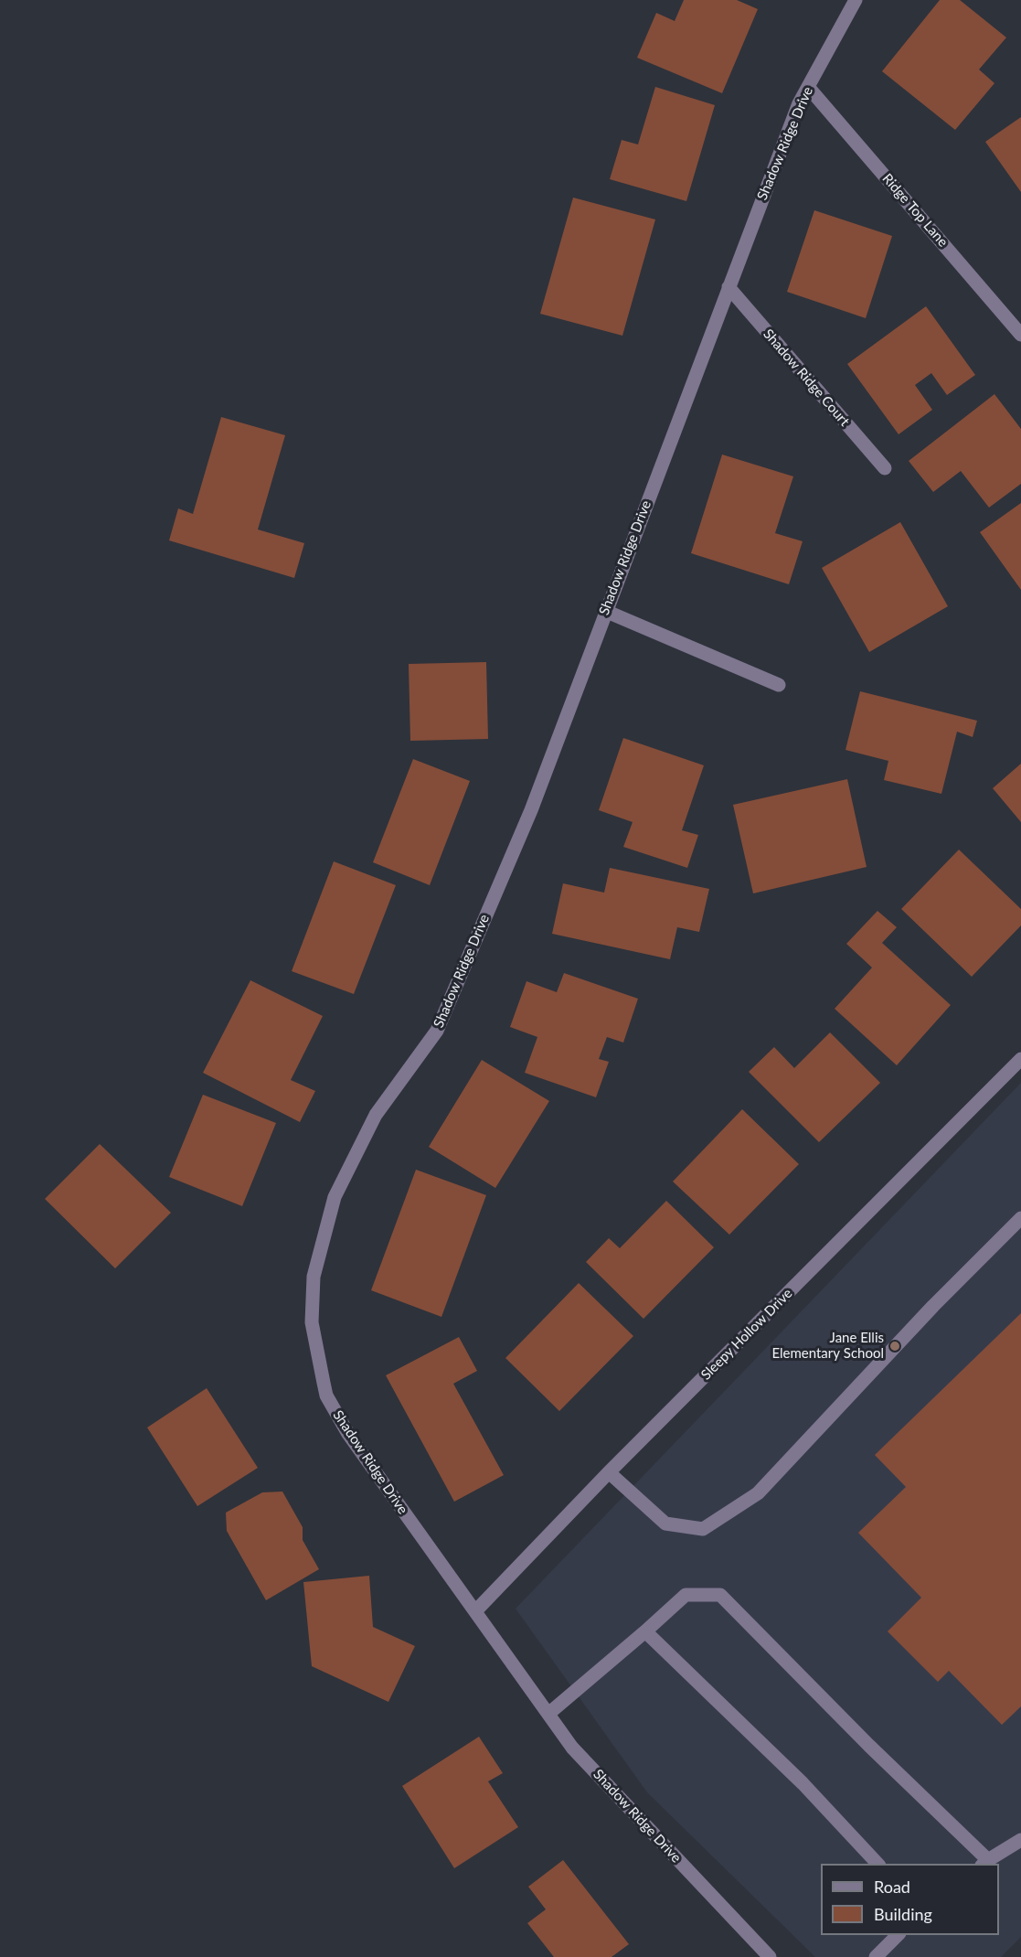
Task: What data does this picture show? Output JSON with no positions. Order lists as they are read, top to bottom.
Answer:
{
  "streets": {
    "street": [
      "Shadow Ridge Drive",
      "Ridge Top Lane",
      "Shadow Ridge Court",
      "Sleepy Hollow Drive"
    ]
  },
  "crossings": [
    ["Shadow Ridge Drive", "Ridge Top Lane"],
    ["Shadow Ridge Drive", "Shadow Ridge Court"],
    ["Shadow Ridge Drive", "Sleepy Hollow Drive"]
  ],
  "places": ["Jane Ellis Elementary School"],
  "legend": ["Road", "Building"]
}
